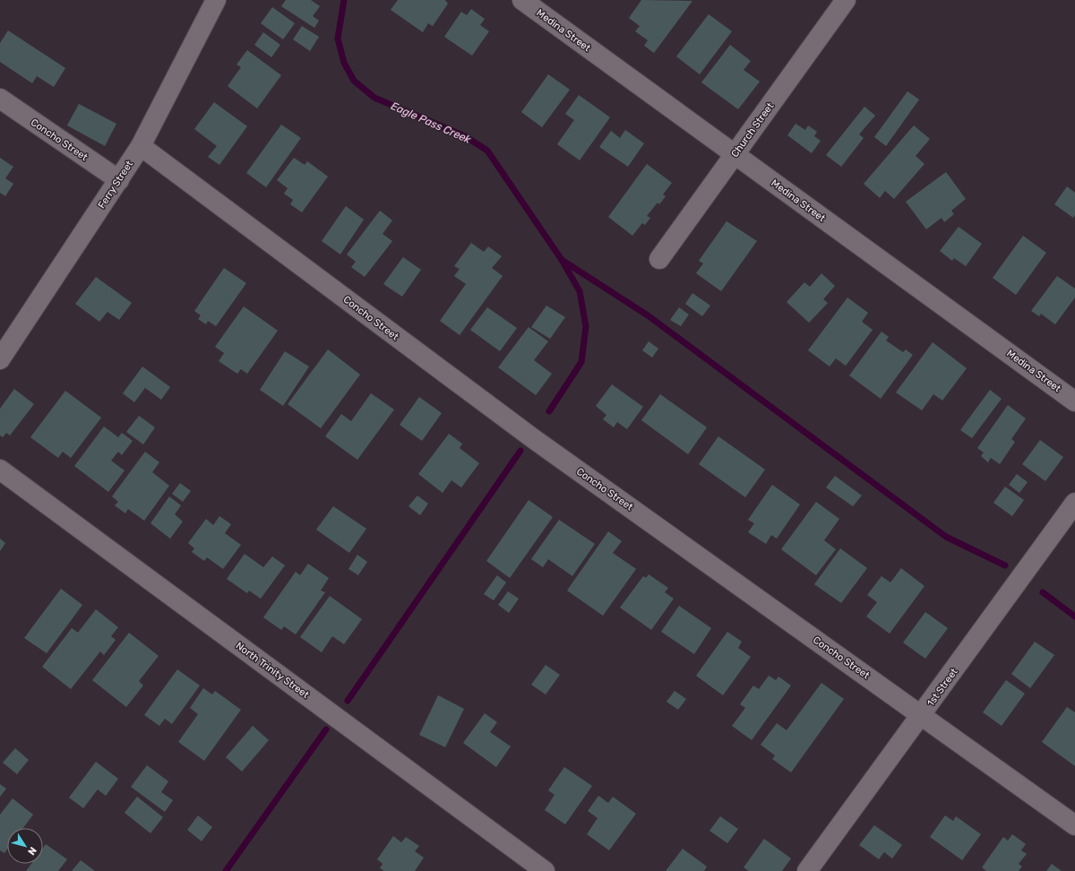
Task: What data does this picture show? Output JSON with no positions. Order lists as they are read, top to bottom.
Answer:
{
  "streets": {
    "street": [
      "Medina Street",
      "Church Street",
      "Concho Street",
      "Ferry Street",
      "North Trinity Street",
      "1st Street"
    ]
  },
  "crossings": [
    ["Medina Street", "Church Street"],
    ["Concho Street", "Ferry Street"],
    ["Concho Street", "1st Street"]
  ],
  "water": ["Eagle Pass Creek"],
  "north": "bottom right"
}
